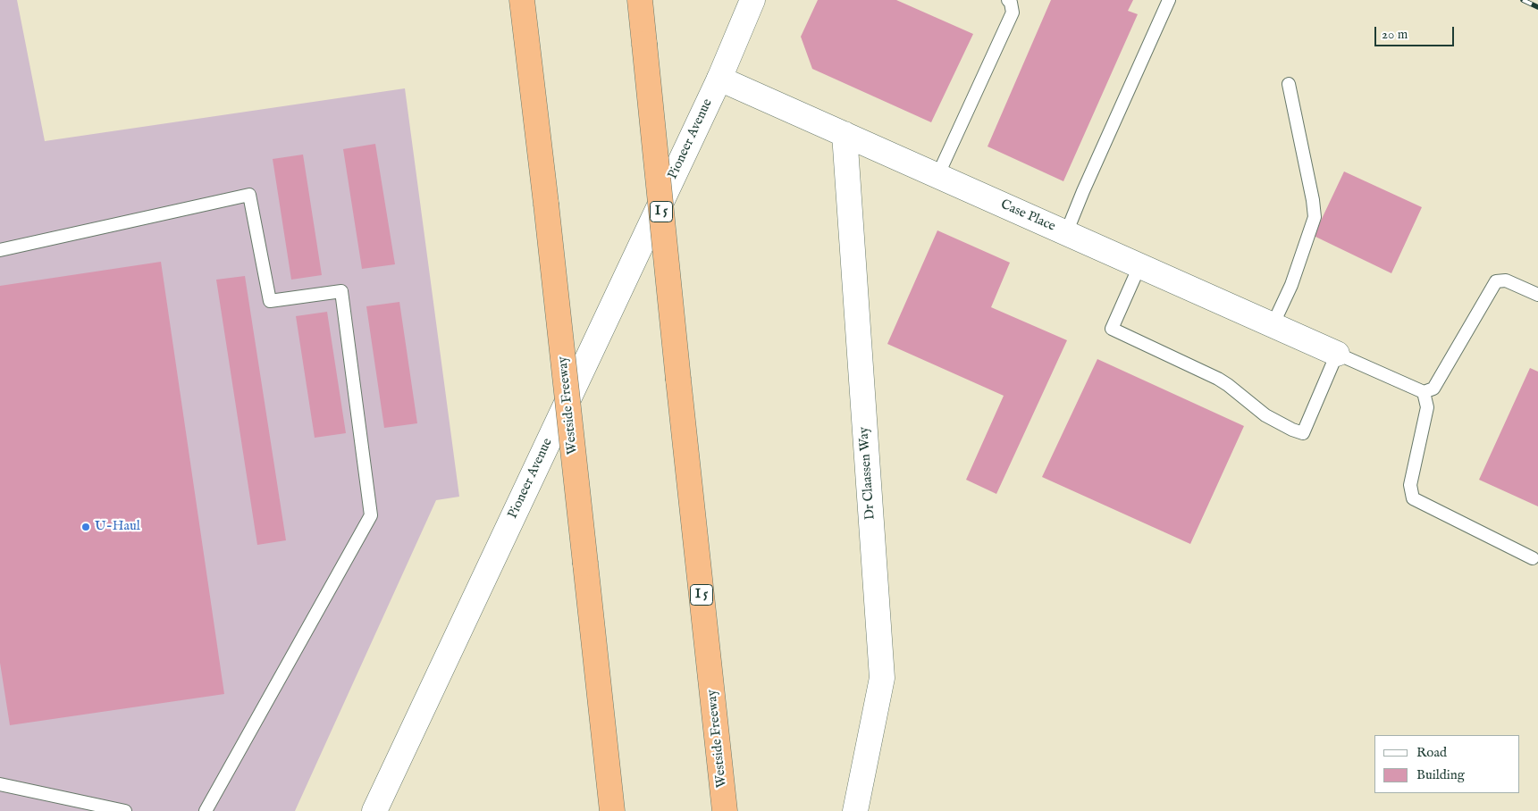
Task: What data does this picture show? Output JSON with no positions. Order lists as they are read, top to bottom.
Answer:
{
  "streets": {
    "highway": ["I 5", "Westside Freeway"],
    "street": ["Pioneer Avenue", "Case Place", "Dr Claassen Way"]
  },
  "crossings": [
    ["Pioneer Avenue", "Case Place"],
    ["Case Place", "Dr Claassen Way"]
  ],
  "places": ["U-Haul"],
  "legend": ["Road", "Building"],
  "scale_bar": "20 m"
}
